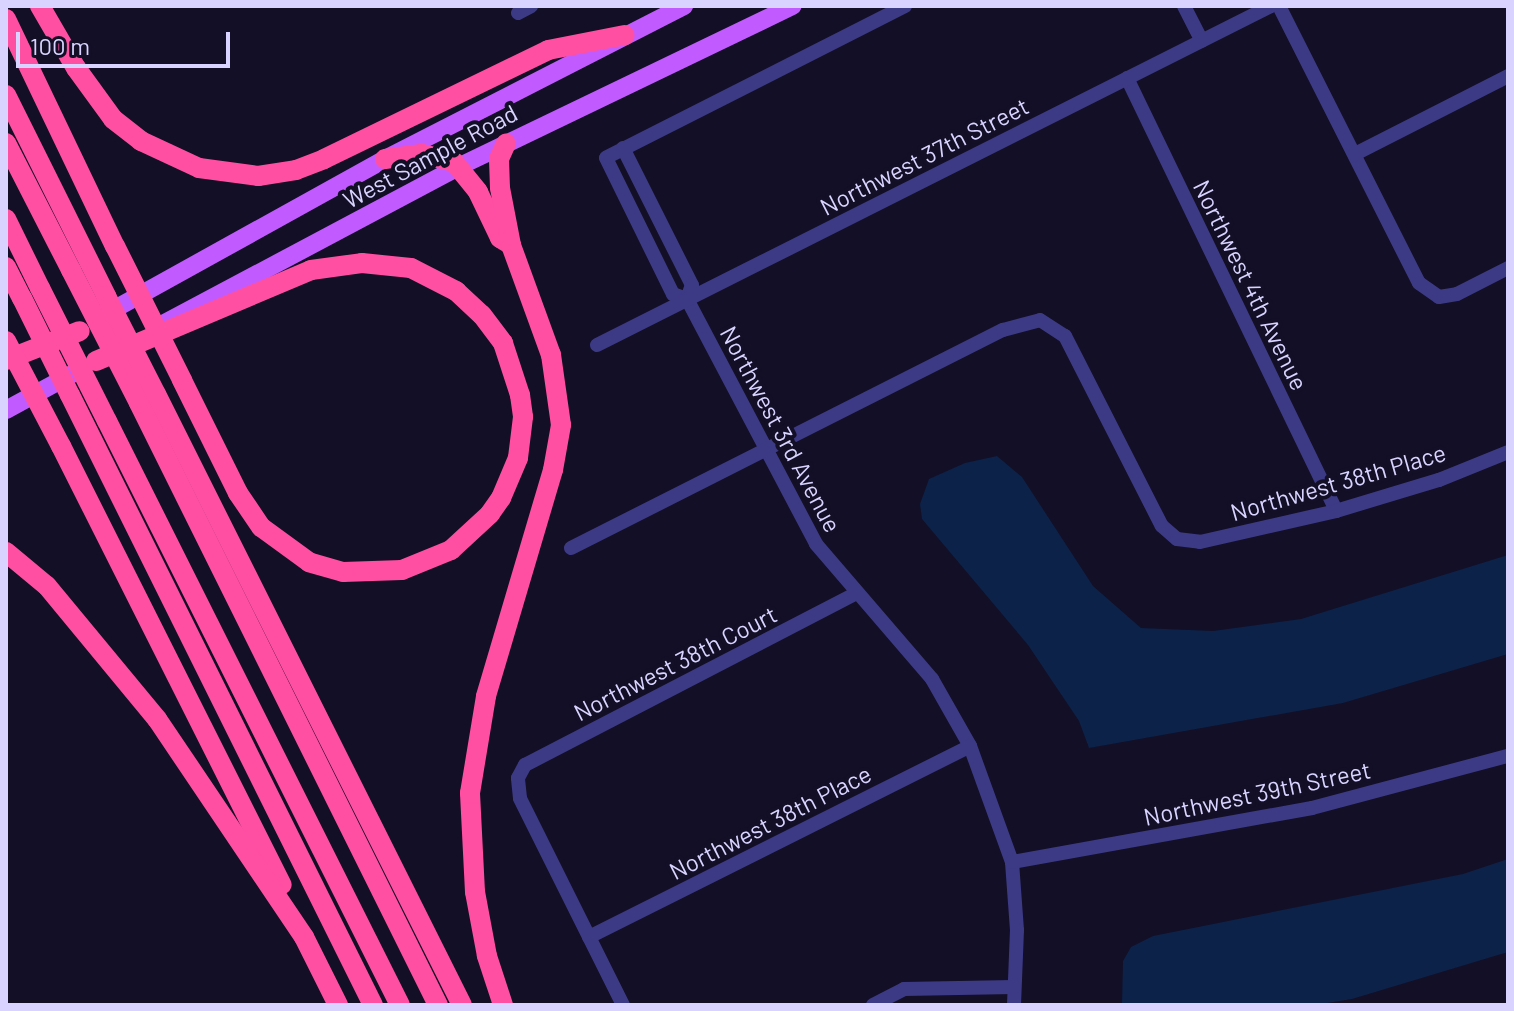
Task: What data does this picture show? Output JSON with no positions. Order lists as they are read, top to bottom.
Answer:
{
  "streets": {
    "main road": ["West Sample Road"],
    "street": [
      "Northwest 37th Street",
      "Northwest 4th Avenue",
      "Northwest 3rd Avenue",
      "Northwest 38th Place",
      "Northwest 38th Court",
      "Northwest 39th Street"
    ]
  },
  "crossings": [
    ["Northwest 37th Street", "Northwest 4th Avenue"],
    ["Northwest 37th Street", "Northwest 3rd Avenue"],
    ["Northwest 4th Avenue", "Northwest 38th Place"],
    ["Northwest 3rd Avenue", "Northwest 38th Place"],
    ["Northwest 3rd Avenue", "Northwest 38th Court"],
    ["Northwest 3rd Avenue", "Northwest 39th Street"],
    ["Northwest 38th Place", "Northwest 38th Court"]
  ],
  "scale_bar": "100 m"
}
